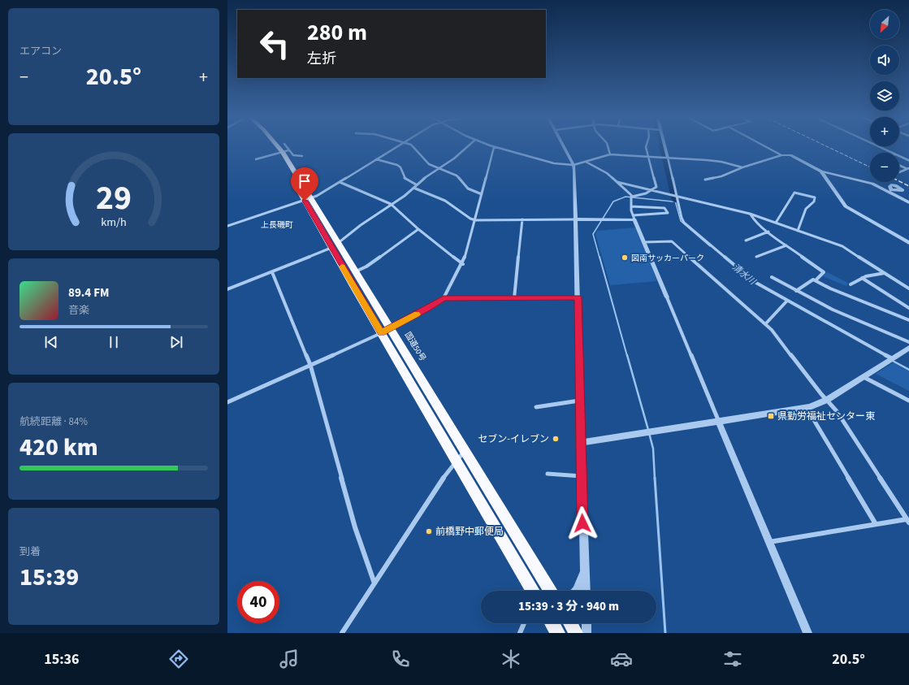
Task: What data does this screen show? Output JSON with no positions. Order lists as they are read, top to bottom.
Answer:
{
  "streets": {
    "highway": ["国道50号"]
  },
  "districts": ["上長磯町"],
  "water": ["清水川"],
  "places": {
    "other": ["図南サッカーパーク", "セブン-イレブン", "前橋野中郵便局"],
    "transit": ["県勤労福祉センター東"]
  },
  "north": "bottom left",
  "page": {
    "tile": [
      "エアコン",
      ["航続距離 · 84%", "420 km"],
      ["到着", "15:39"]
    ],
    "map_buttons": ["+", "−"],
    "turn": ["280 m", "左折"],
    "heat": ["−", "20.5°", "+"],
    "song": ["89.4 FM", "音楽"],
    "limit": "40",
    "trip": "15:39 · 3 分 · 940 m",
    "tabs": ["15:36", "20.5°"],
    "gauge": ["29", "km/h"]
  }
}
